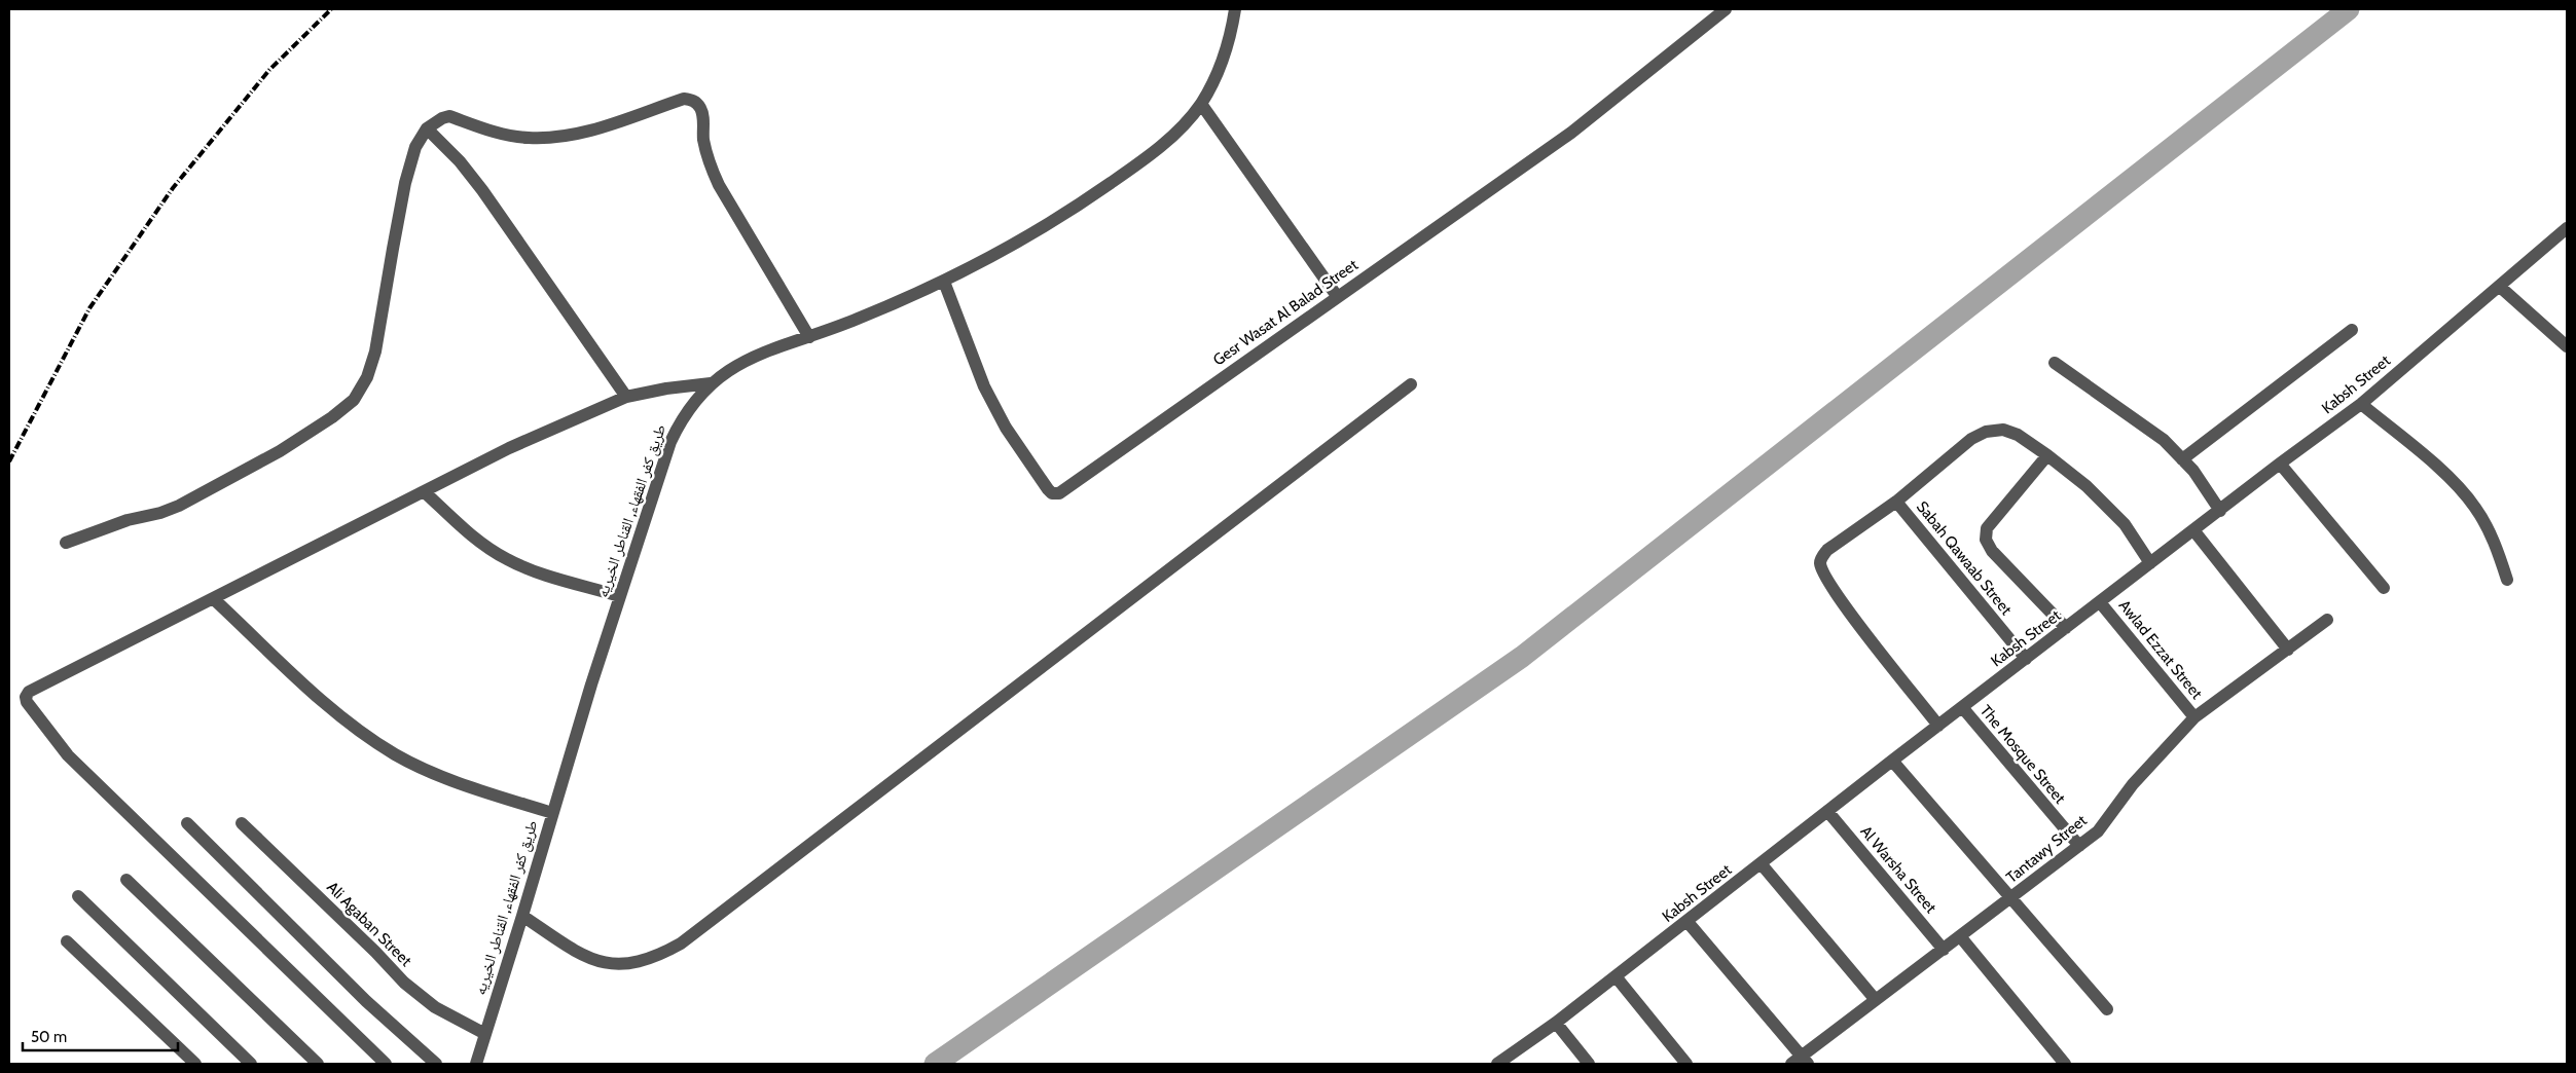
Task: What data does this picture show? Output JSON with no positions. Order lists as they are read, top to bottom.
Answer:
{
  "streets": {
    "street": [
      "Gesr Wasat Al Balad Street",
      "Kabsh Street",
      "طريق كفر الفقهاء, القناطر الخيريه",
      "Sabah Qawaab Street",
      "Awlad Ezzat Street",
      "The Mosque Street",
      "Tantawy Street",
      "Al Warsha Street",
      "Ali Agaban Street"
    ]
  },
  "crossings": [
    ["Gesr Wasat Al Balad Street", "طريق كفر الفقهاء, القناطر الخيريه"],
    ["Kabsh Street", "Sabah Qawaab Street"],
    ["Kabsh Street", "Awlad Ezzat Street"],
    ["Kabsh Street", "The Mosque Street"],
    ["Kabsh Street", "Al Warsha Street"],
    ["طريق كفر الفقهاء, القناطر الخيريه", "Ali Agaban Street"],
    ["Awlad Ezzat Street", "Tantawy Street"],
    ["The Mosque Street", "Tantawy Street"],
    ["Tantawy Street", "Al Warsha Street"]
  ],
  "scale_bar": "50 m"
}
